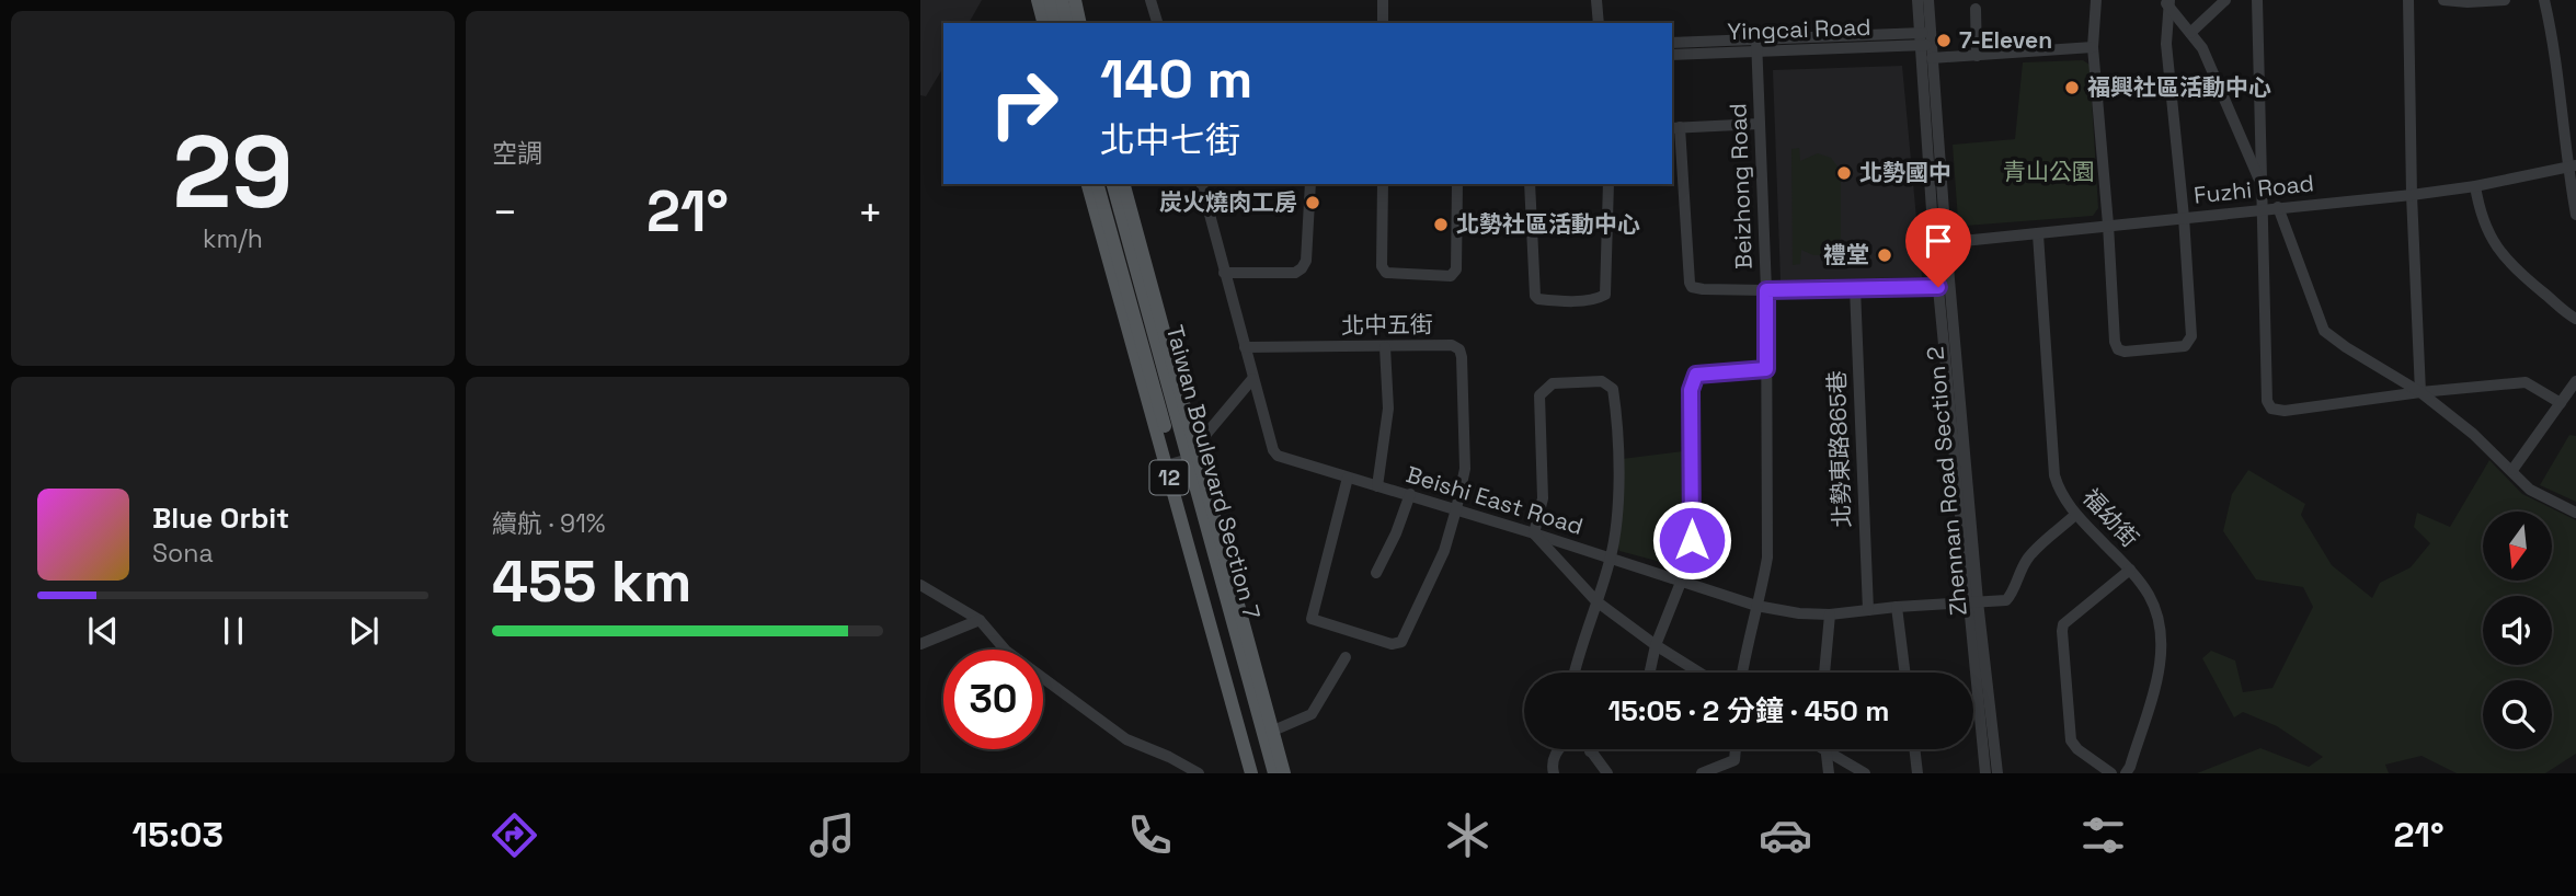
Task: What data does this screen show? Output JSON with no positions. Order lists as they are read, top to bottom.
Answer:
{
  "streets": {
    "main road": ["Taiwan Boulevard Section 7", "12"],
    "street": [
      "Yingcai Road",
      "Beizhong Road",
      "Fuzhi Road",
      "北中五街",
      "北勢東路865巷",
      "Zhennan Road Section 2",
      "Beishi East Road",
      "福幼街"
    ]
  },
  "crossings": [
    ["Yingcai Road", "Beizhong Road"],
    ["Yingcai Road", "Zhennan Road Section 2"],
    ["Beizhong Road", "Beishi East Road"],
    ["Fuzhi Road", "Zhennan Road Section 2"],
    ["Fuzhi Road", "福幼街"],
    ["北中五街", "Beishi East Road"],
    ["北勢東路865巷", "Beishi East Road"],
    ["Zhennan Road Section 2", "Beishi East Road"],
    ["Beishi East Road", "福幼街"]
  ],
  "parks": ["青山公園"],
  "places": [
    "7-Eleven",
    "福興社區活動中心",
    "北勢國中",
    "炭火燒肉工房",
    "北勢社區活動中心",
    "禮堂"
  ],
  "north": "bottom",
  "page": {
    "tile": [
      ["29", "km/h"],
      "空調",
      ["續航 · 91%", "455 km"]
    ],
    "turn": ["140 m", "北中七街"],
    "heat": ["−", "21°", "+"],
    "song": ["Blue Orbit", "Sona"],
    "limit": "30",
    "trip": "15:05 · 2 分鐘 · 450 m",
    "tabs": ["15:03", "21°"]
  }
}
